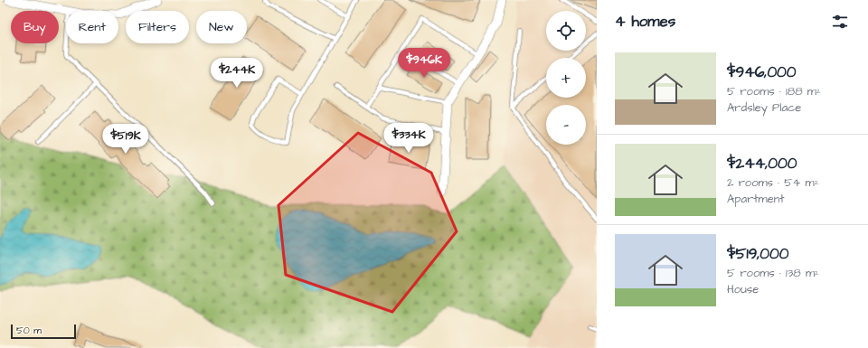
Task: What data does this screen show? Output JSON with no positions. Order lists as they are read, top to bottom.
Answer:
{
  "scale_bar": "50 m",
  "page": {
    "heading": "4 homes",
    "map_buttons": ["+", "−"],
    "chip": [
      "Buy",
      "Rent",
      "Filters",
      "New"
    ],
    "list": [
      {
        "name": "$946,000",
        "note": "5 rooms · 188 m² · Ardsley Place"
      },
      {
        "name": "$244,000",
        "note": "2 rooms · 54 m² · Apartment"
      },
      {
        "name": "$519,000",
        "note": "5 rooms · 138 m² · House"
      }
    ],
    "price": [
      "$946K",
      "$244K",
      "$334K",
      "$519K"
    ],
    "scale": "50 m"
  }
}
